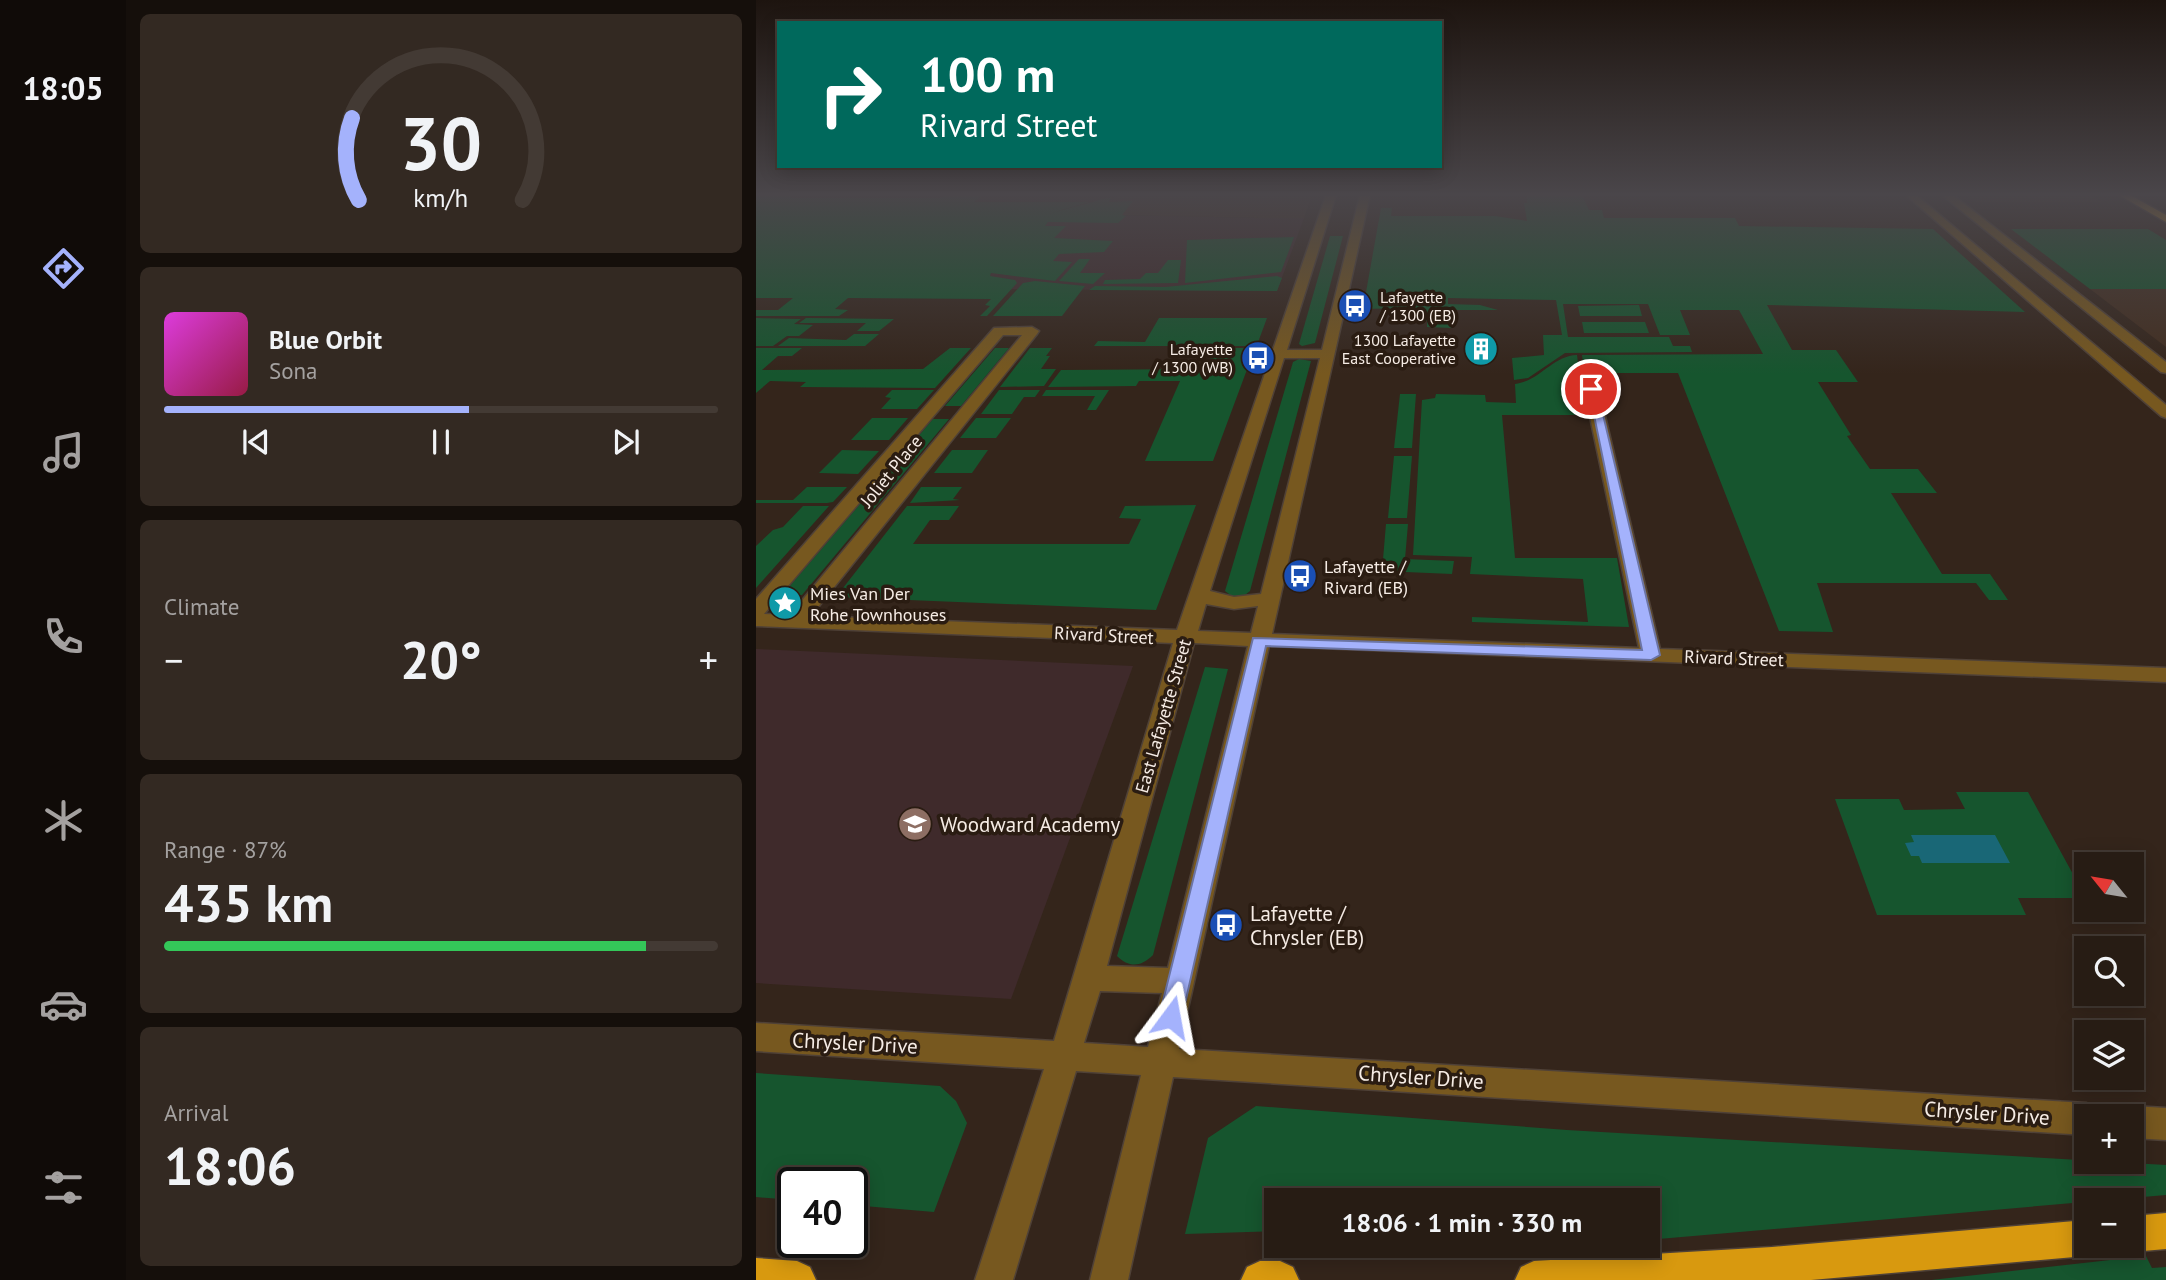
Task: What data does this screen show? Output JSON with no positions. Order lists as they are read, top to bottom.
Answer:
{
  "streets": {
    "street": [
      "Joliet Place",
      "Rivard Street",
      "East Lafayette Street",
      "Chrysler Drive"
    ]
  },
  "crossings": [
    ["Joliet Place", "Rivard Street"],
    ["Rivard Street", "East Lafayette Street"],
    ["East Lafayette Street", "Chrysler Drive"]
  ],
  "places": {
    "bus stop": [
      "Lafayette / 1300 (EB)",
      "Lafayette / 1300 (WB)",
      "Lafayette / Rivard (EB)",
      "Lafayette / Chrysler (EB)"
    ],
    "building": ["1300 Lafayette East Cooperative"],
    "place": ["Mies Van Der Rohe Townhouses"],
    "school or university": ["Woodward Academy"]
  },
  "north": "top left",
  "page": {
    "tabs": "18:05",
    "turn": ["100 m", "Rivard Street"],
    "song": ["Blue Orbit", "Sona"],
    "tile": [
      "Climate",
      ["Range · 87%", "435 km"],
      ["Arrival", "18:06"]
    ],
    "heat": ["−", "20°", "+"],
    "map_buttons": ["+", "−"],
    "limit": "40",
    "trip": "18:06 · 1 min · 330 m",
    "gauge": ["30", "km/h"]
  }
}
